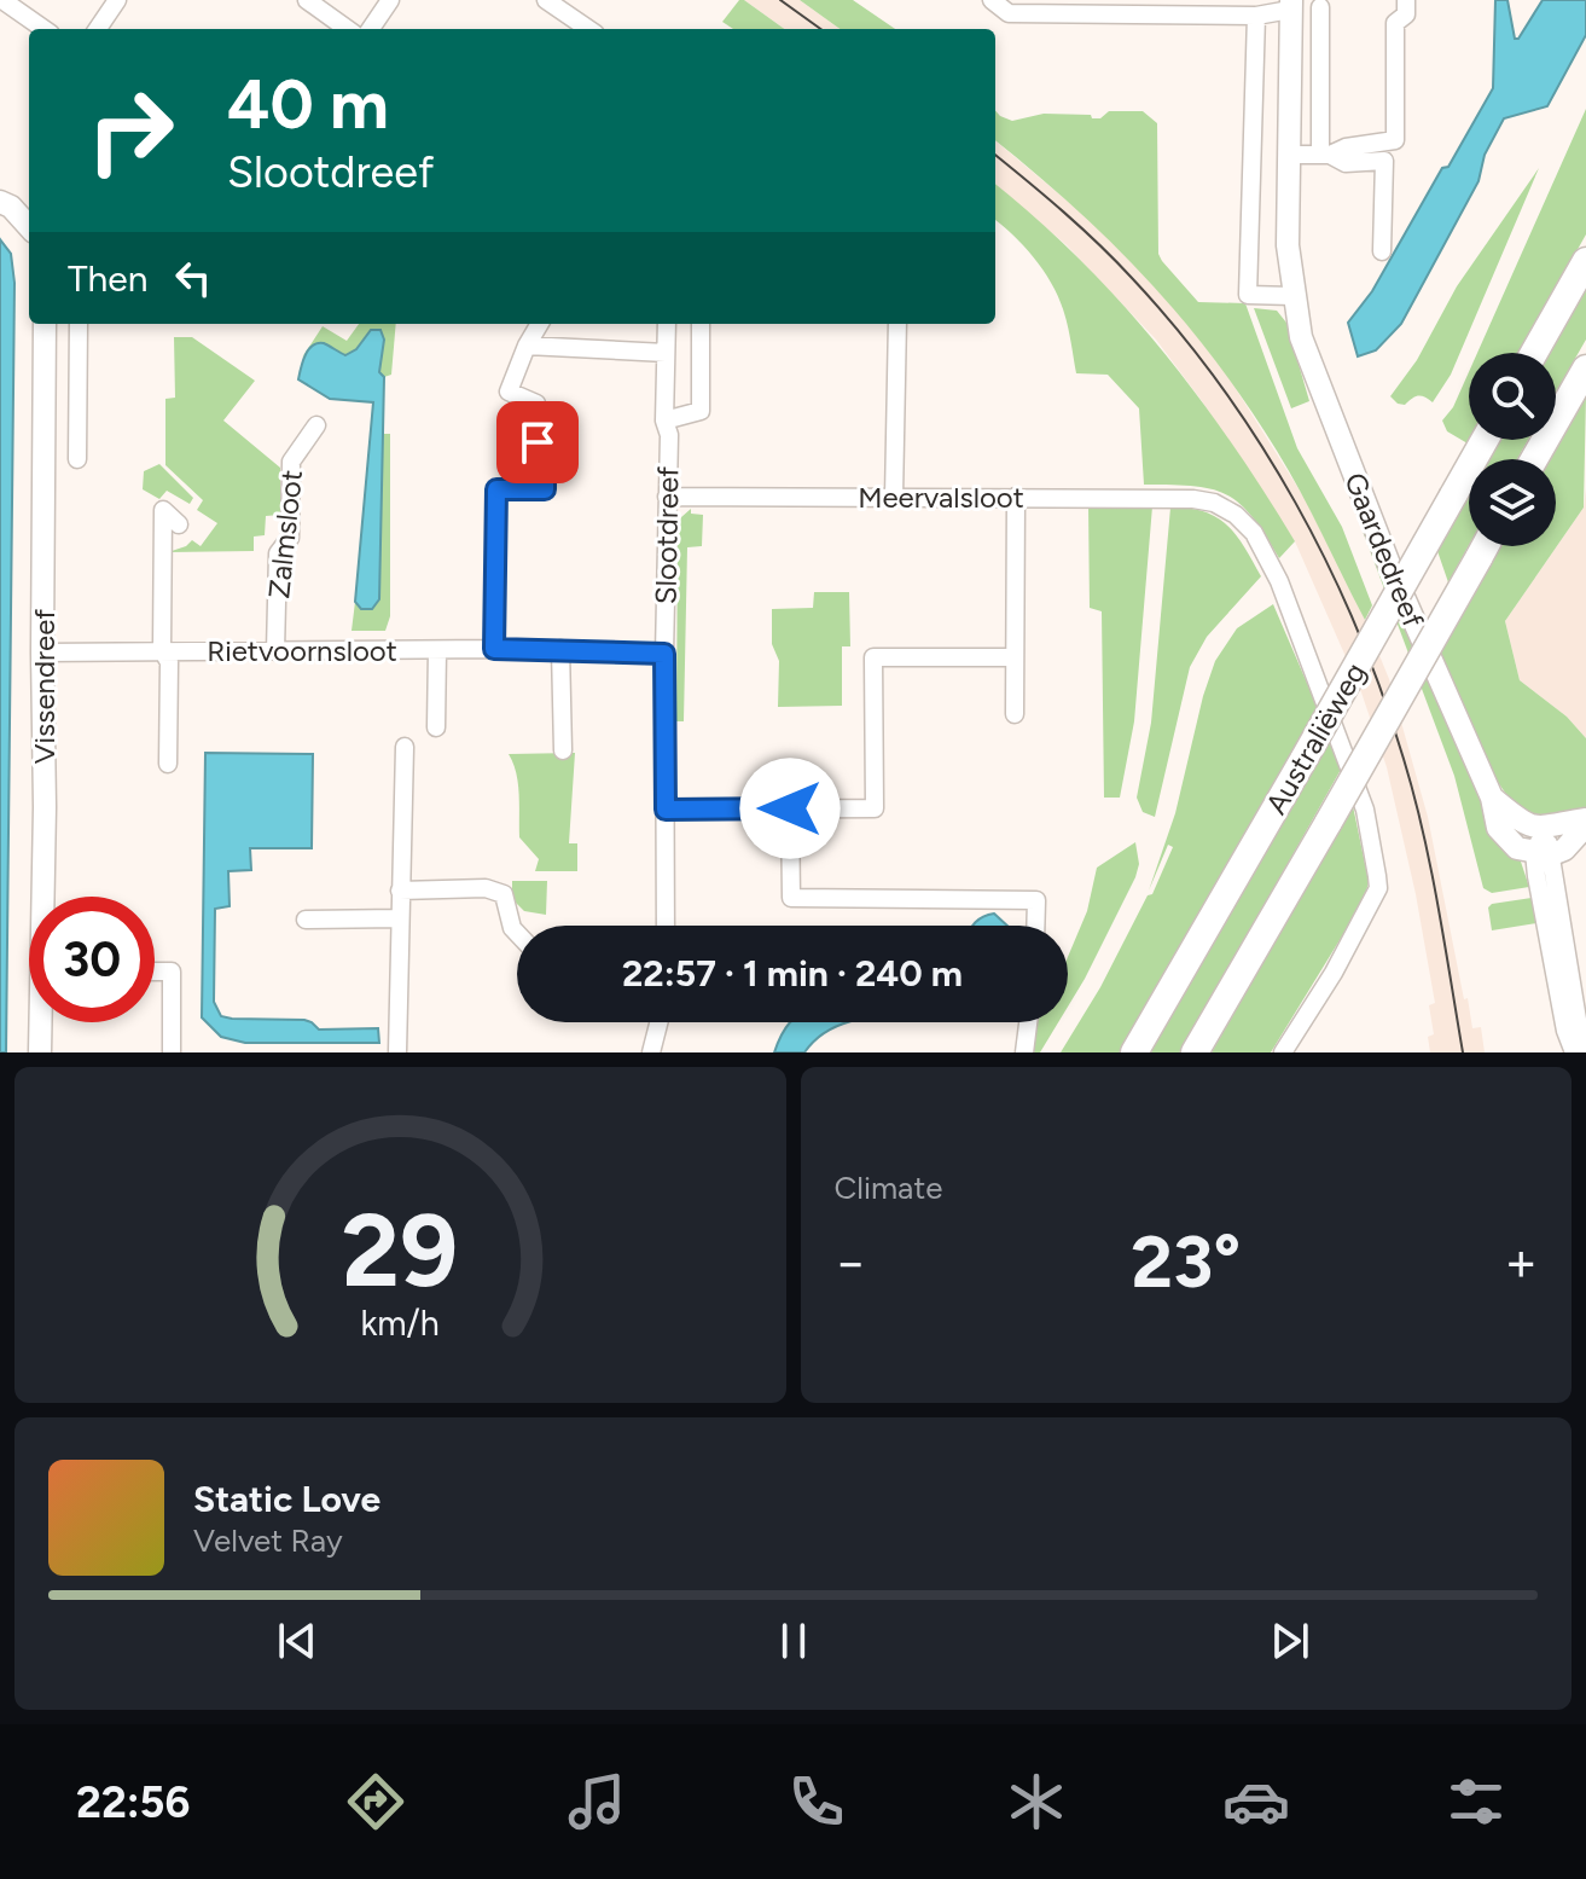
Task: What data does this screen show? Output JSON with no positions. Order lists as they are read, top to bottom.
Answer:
{
  "streets": {
    "main road": ["Australiëweg"],
    "street": [
      "Meervalsloot",
      "Zalmsloot",
      "Slootdreef",
      "Gaardedreef",
      "Rietvoornsloot",
      "Vissendreef"
    ]
  },
  "crossings": [
    ["Meervalsloot", "Slootdreef"],
    ["Zalmsloot", "Rietvoornsloot"],
    ["Slootdreef", "Rietvoornsloot"],
    ["Rietvoornsloot", "Vissendreef"]
  ],
  "page": {
    "turn": ["40 m", "Slootdreef"],
    "then": "Then",
    "limit": "30",
    "trip": "22:57 · 1 min · 240 m",
    "tile": "Climate",
    "heat": ["−", "23°", "+"],
    "song": ["Static Love", "Velvet Ray"],
    "tabs": "22:56",
    "gauge": ["29", "km/h"]
  }
}
